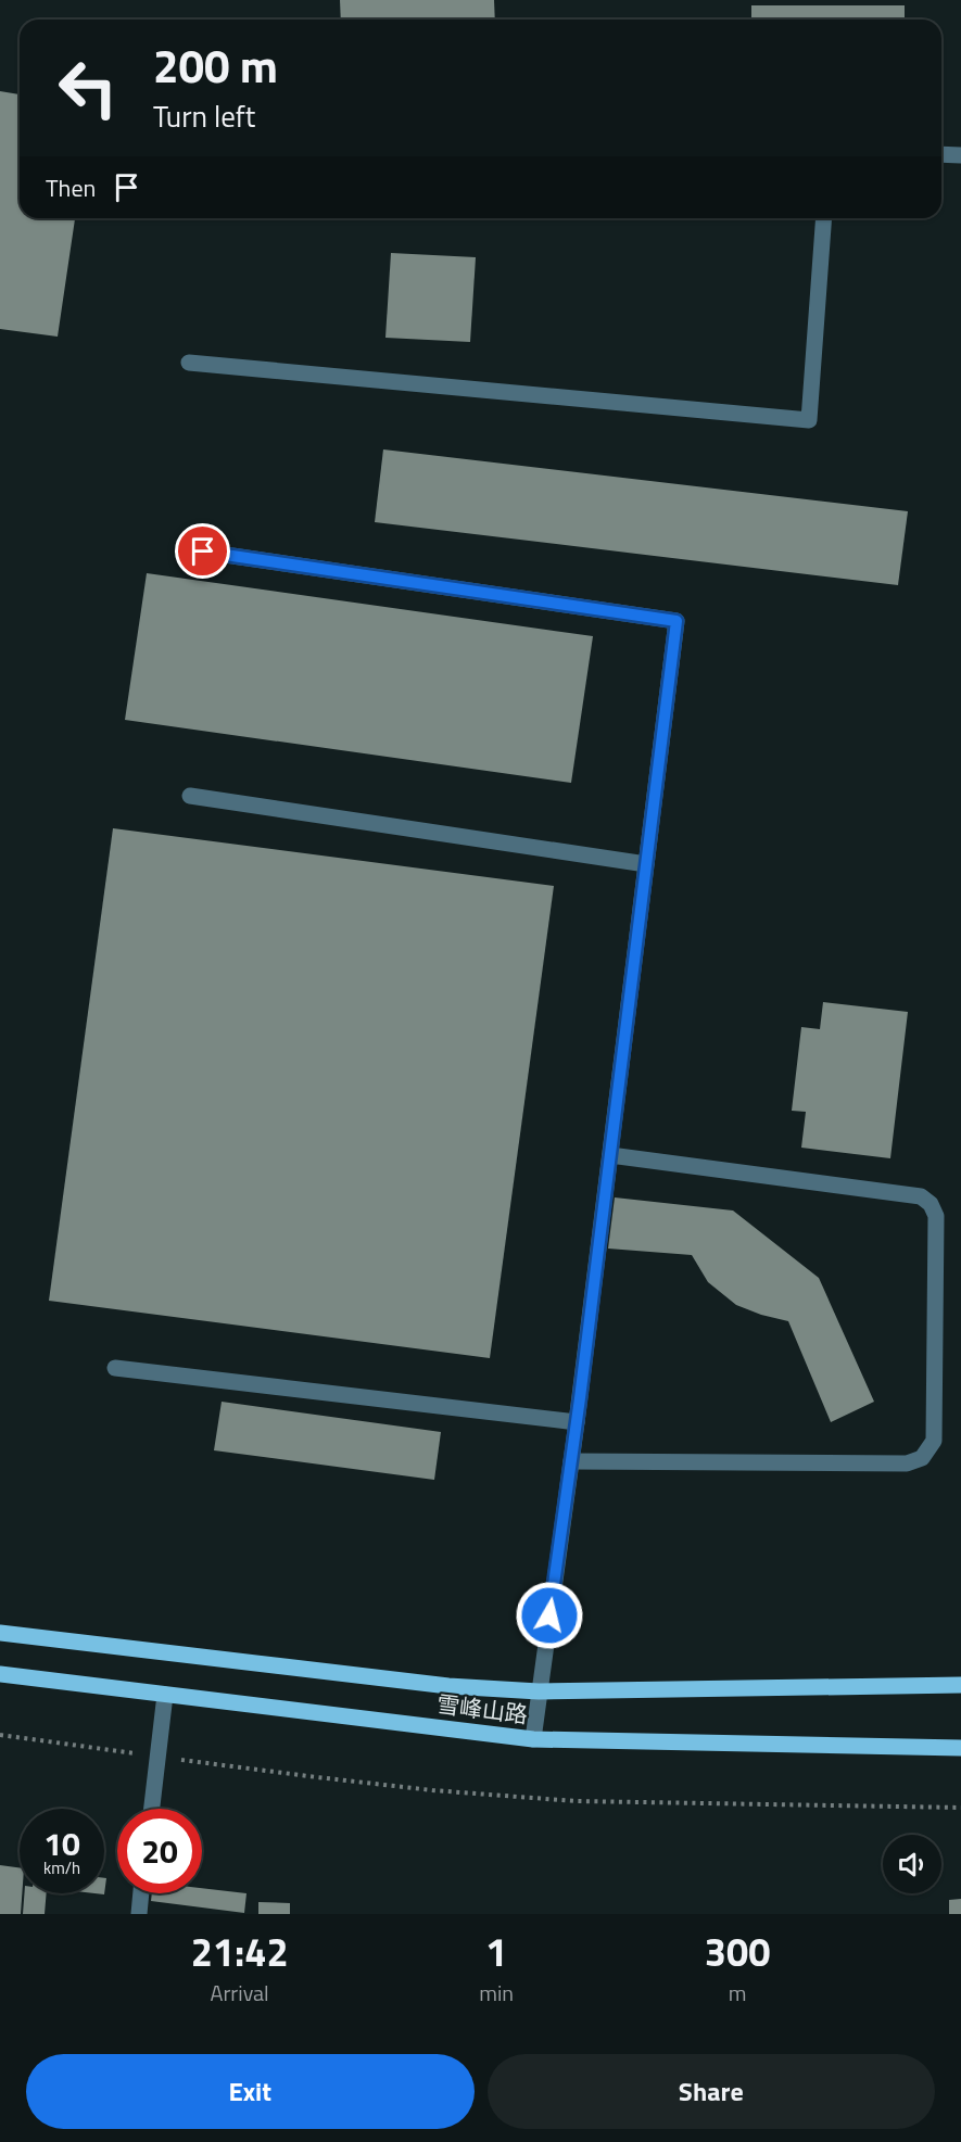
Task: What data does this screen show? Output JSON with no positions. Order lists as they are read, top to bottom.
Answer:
{
  "streets": {
    "main road": ["雪峰山路"]
  },
  "page": {
    "turn": ["200 m", "Turn left"],
    "then": "Then",
    "speed": "10 km/h",
    "limit": "20",
    "eta": [
      "21:42",
      "Arrival",
      "1",
      "min",
      "300",
      "m"
    ],
    "buttons": ["Exit", "Share"]
  }
}
